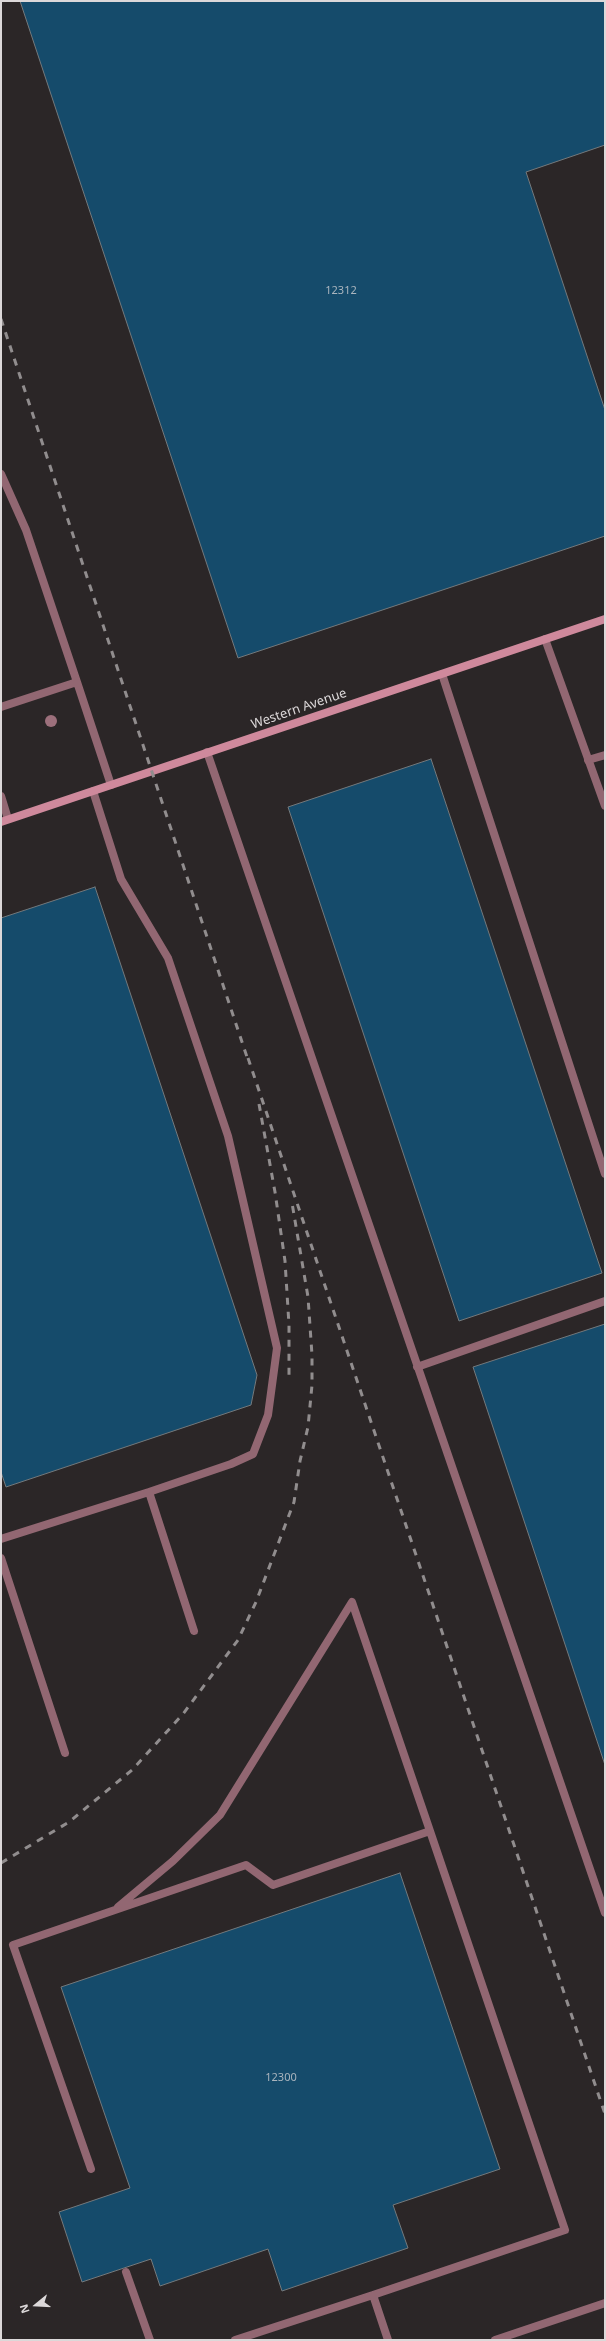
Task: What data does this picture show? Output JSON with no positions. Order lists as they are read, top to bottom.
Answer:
{
  "streets": {
    "street": ["Western Avenue"]
  },
  "house_numbers": ["12312", "12300"],
  "north": "left"
}
